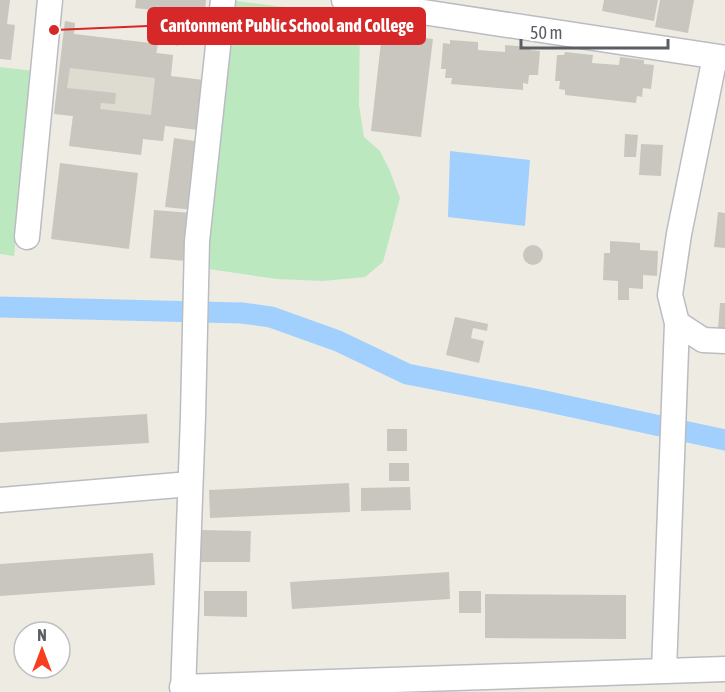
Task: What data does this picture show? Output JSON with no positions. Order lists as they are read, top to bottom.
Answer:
{
  "places": ["Cantonment Public School and College"],
  "scale_bar": "50 m",
  "north": "top"
}
